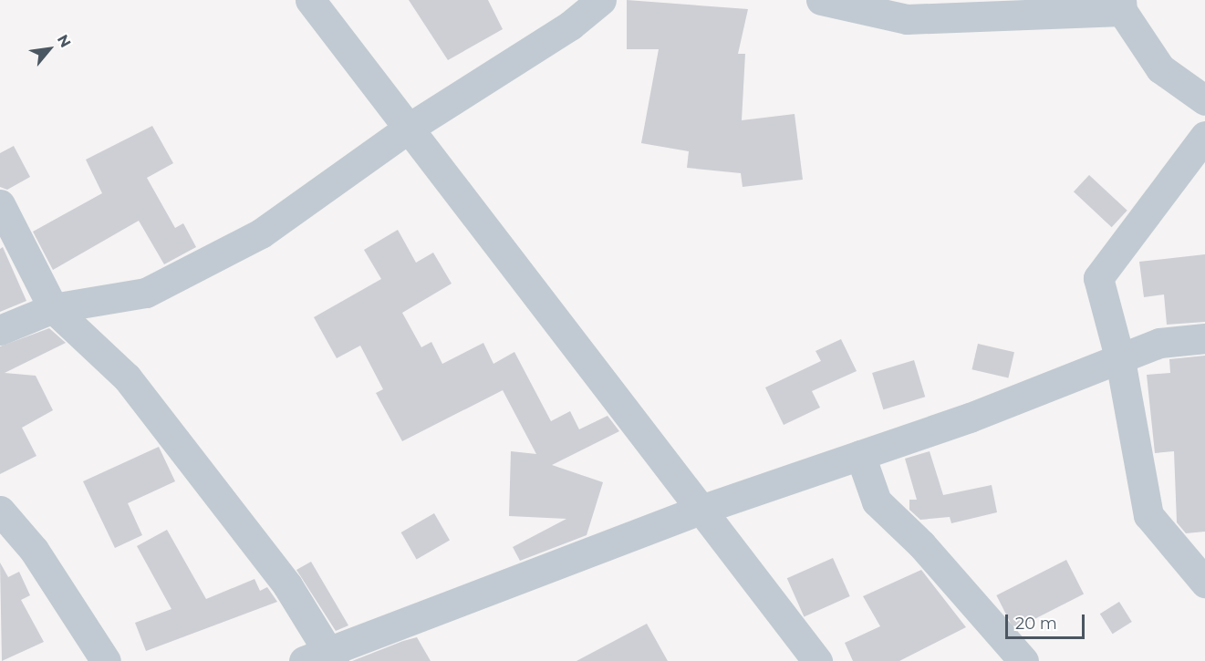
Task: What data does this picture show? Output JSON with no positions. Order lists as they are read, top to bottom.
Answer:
{
  "scale_bar": "20 m",
  "north": "top right"
}
